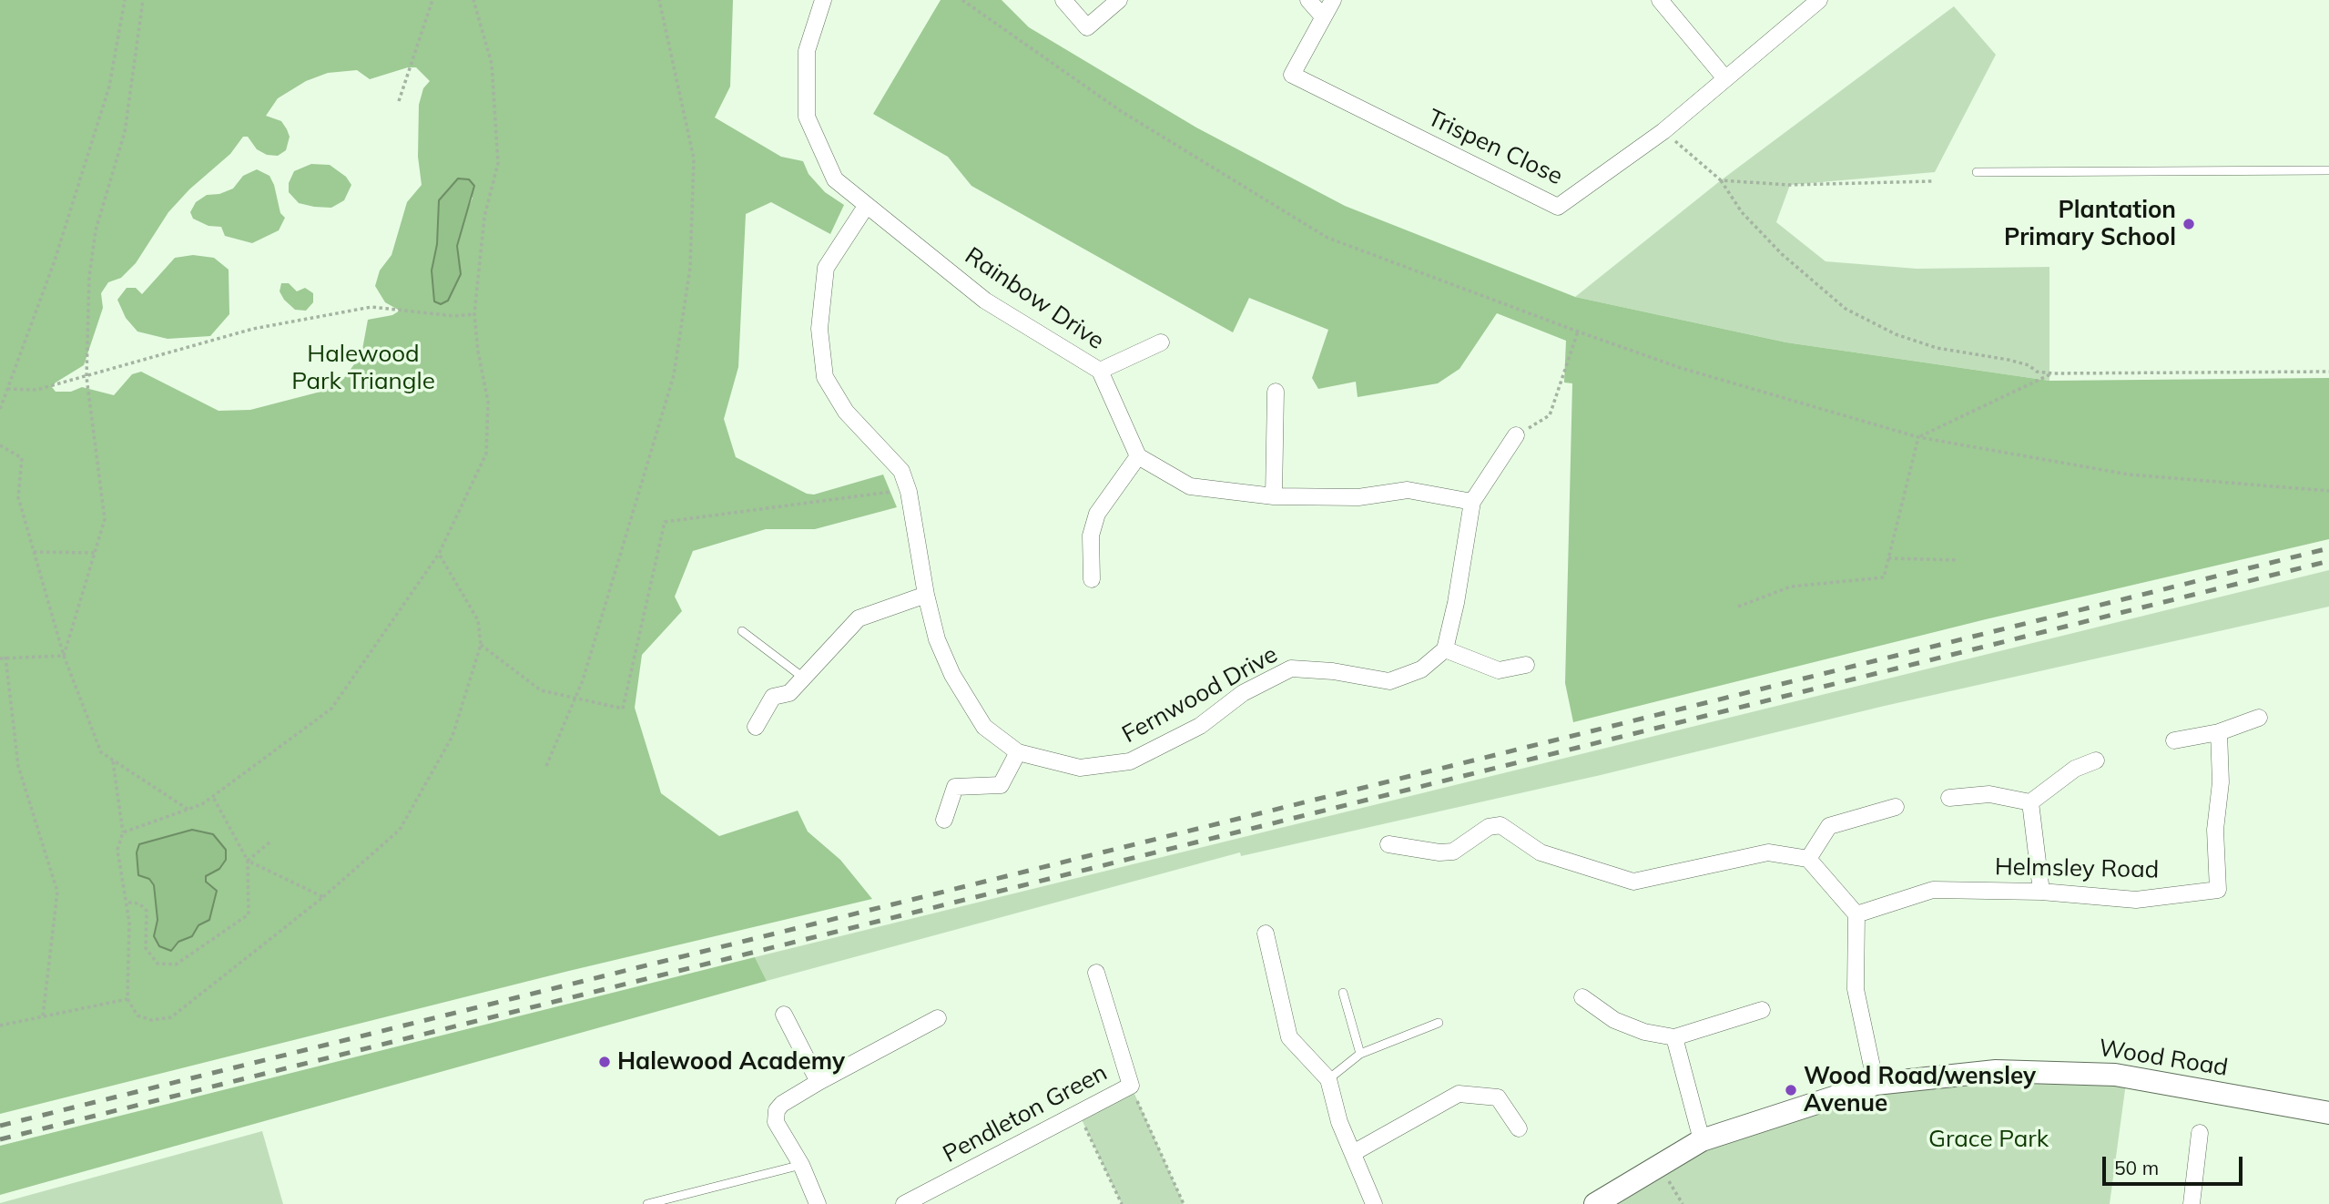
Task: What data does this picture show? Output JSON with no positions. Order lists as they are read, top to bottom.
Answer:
{
  "streets": {
    "street": [
      "Trispen Close",
      "Rainbow Drive",
      "Fernwood Drive",
      "Helmsley Road",
      "Wood Road",
      "Pendleton Green"
    ]
  },
  "crossings": [
    ["Rainbow Drive", "Fernwood Drive"]
  ],
  "parks": ["Halewood Park Triangle", "Grace Park"],
  "places": ["Plantation Primary School", "Halewood Academy", "Wood Road/wensley Avenue"],
  "scale_bar": "50 m"
}
